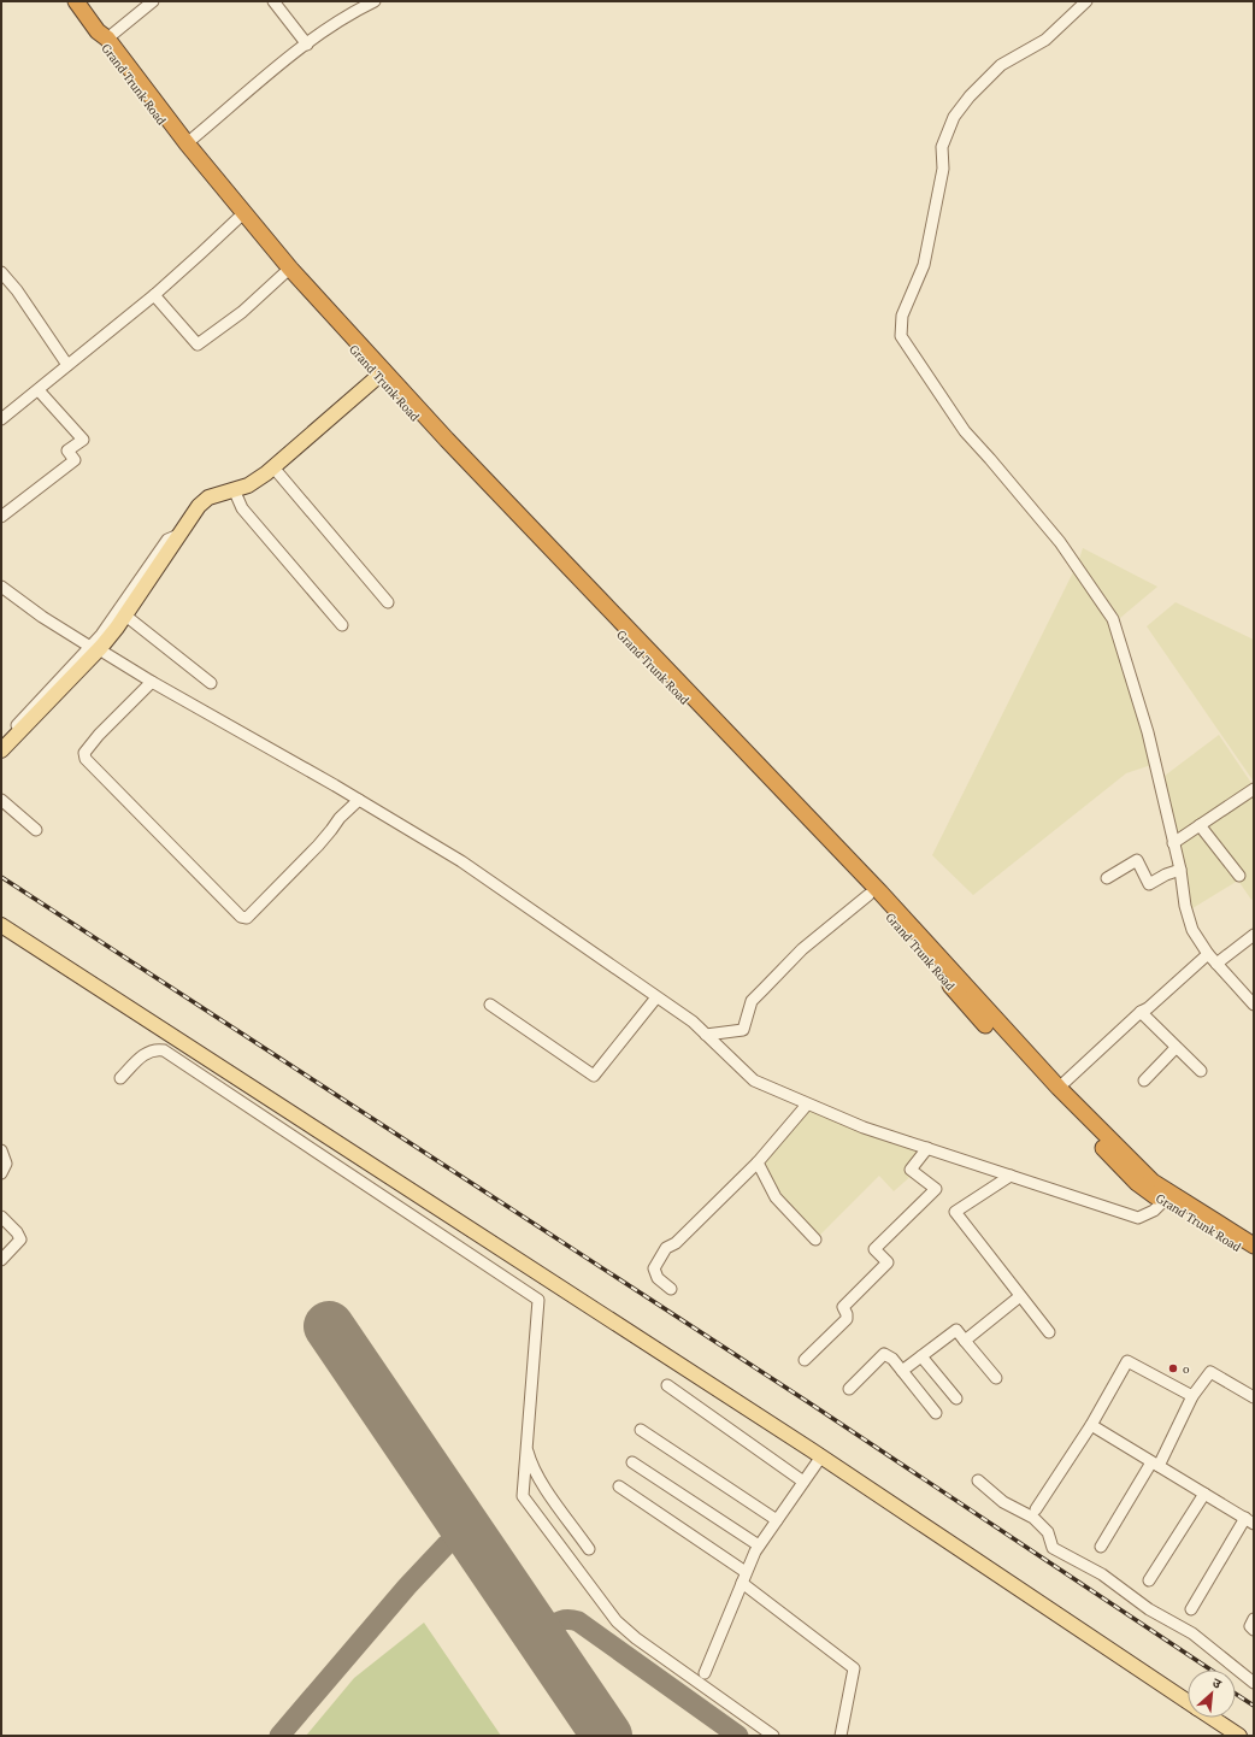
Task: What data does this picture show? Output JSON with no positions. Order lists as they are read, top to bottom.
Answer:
{
  "streets": {
    "highway": ["Grand Trunk Road"]
  },
  "places": ["o"],
  "north": "top right"
}
